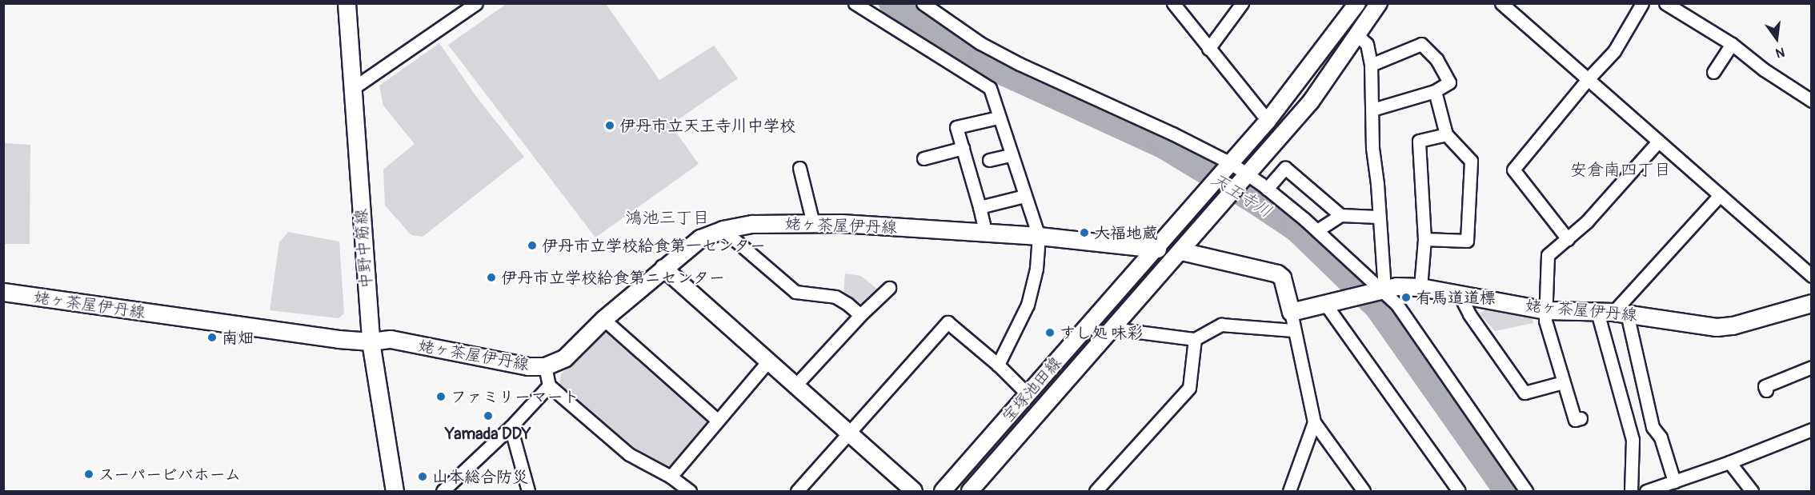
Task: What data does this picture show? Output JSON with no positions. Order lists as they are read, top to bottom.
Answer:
{
  "streets": {
    "main road": ["姥ヶ茶屋伊丹線", "中野中筋線"],
    "street": ["宝塚池田線"]
  },
  "crossings": [
    ["姥ヶ茶屋伊丹線", "中野中筋線"],
    ["姥ヶ茶屋伊丹線", "宝塚池田線"]
  ],
  "districts": ["安倉南四丁目", "鴻池三丁目"],
  "water": ["天王寺川"],
  "places": [
    "伊丹市立天王寺川中学校",
    "大福地蔵",
    "伊丹市立学校給食第一センター",
    "伊丹市立学校給食第ニセンター",
    "有馬道道標",
    "すし処 味彩",
    "南畑",
    "ファミリーマート",
    "Yamada DDY",
    "スーパービバホーム",
    "山本総合防災"
  ],
  "north": "bottom"
}
